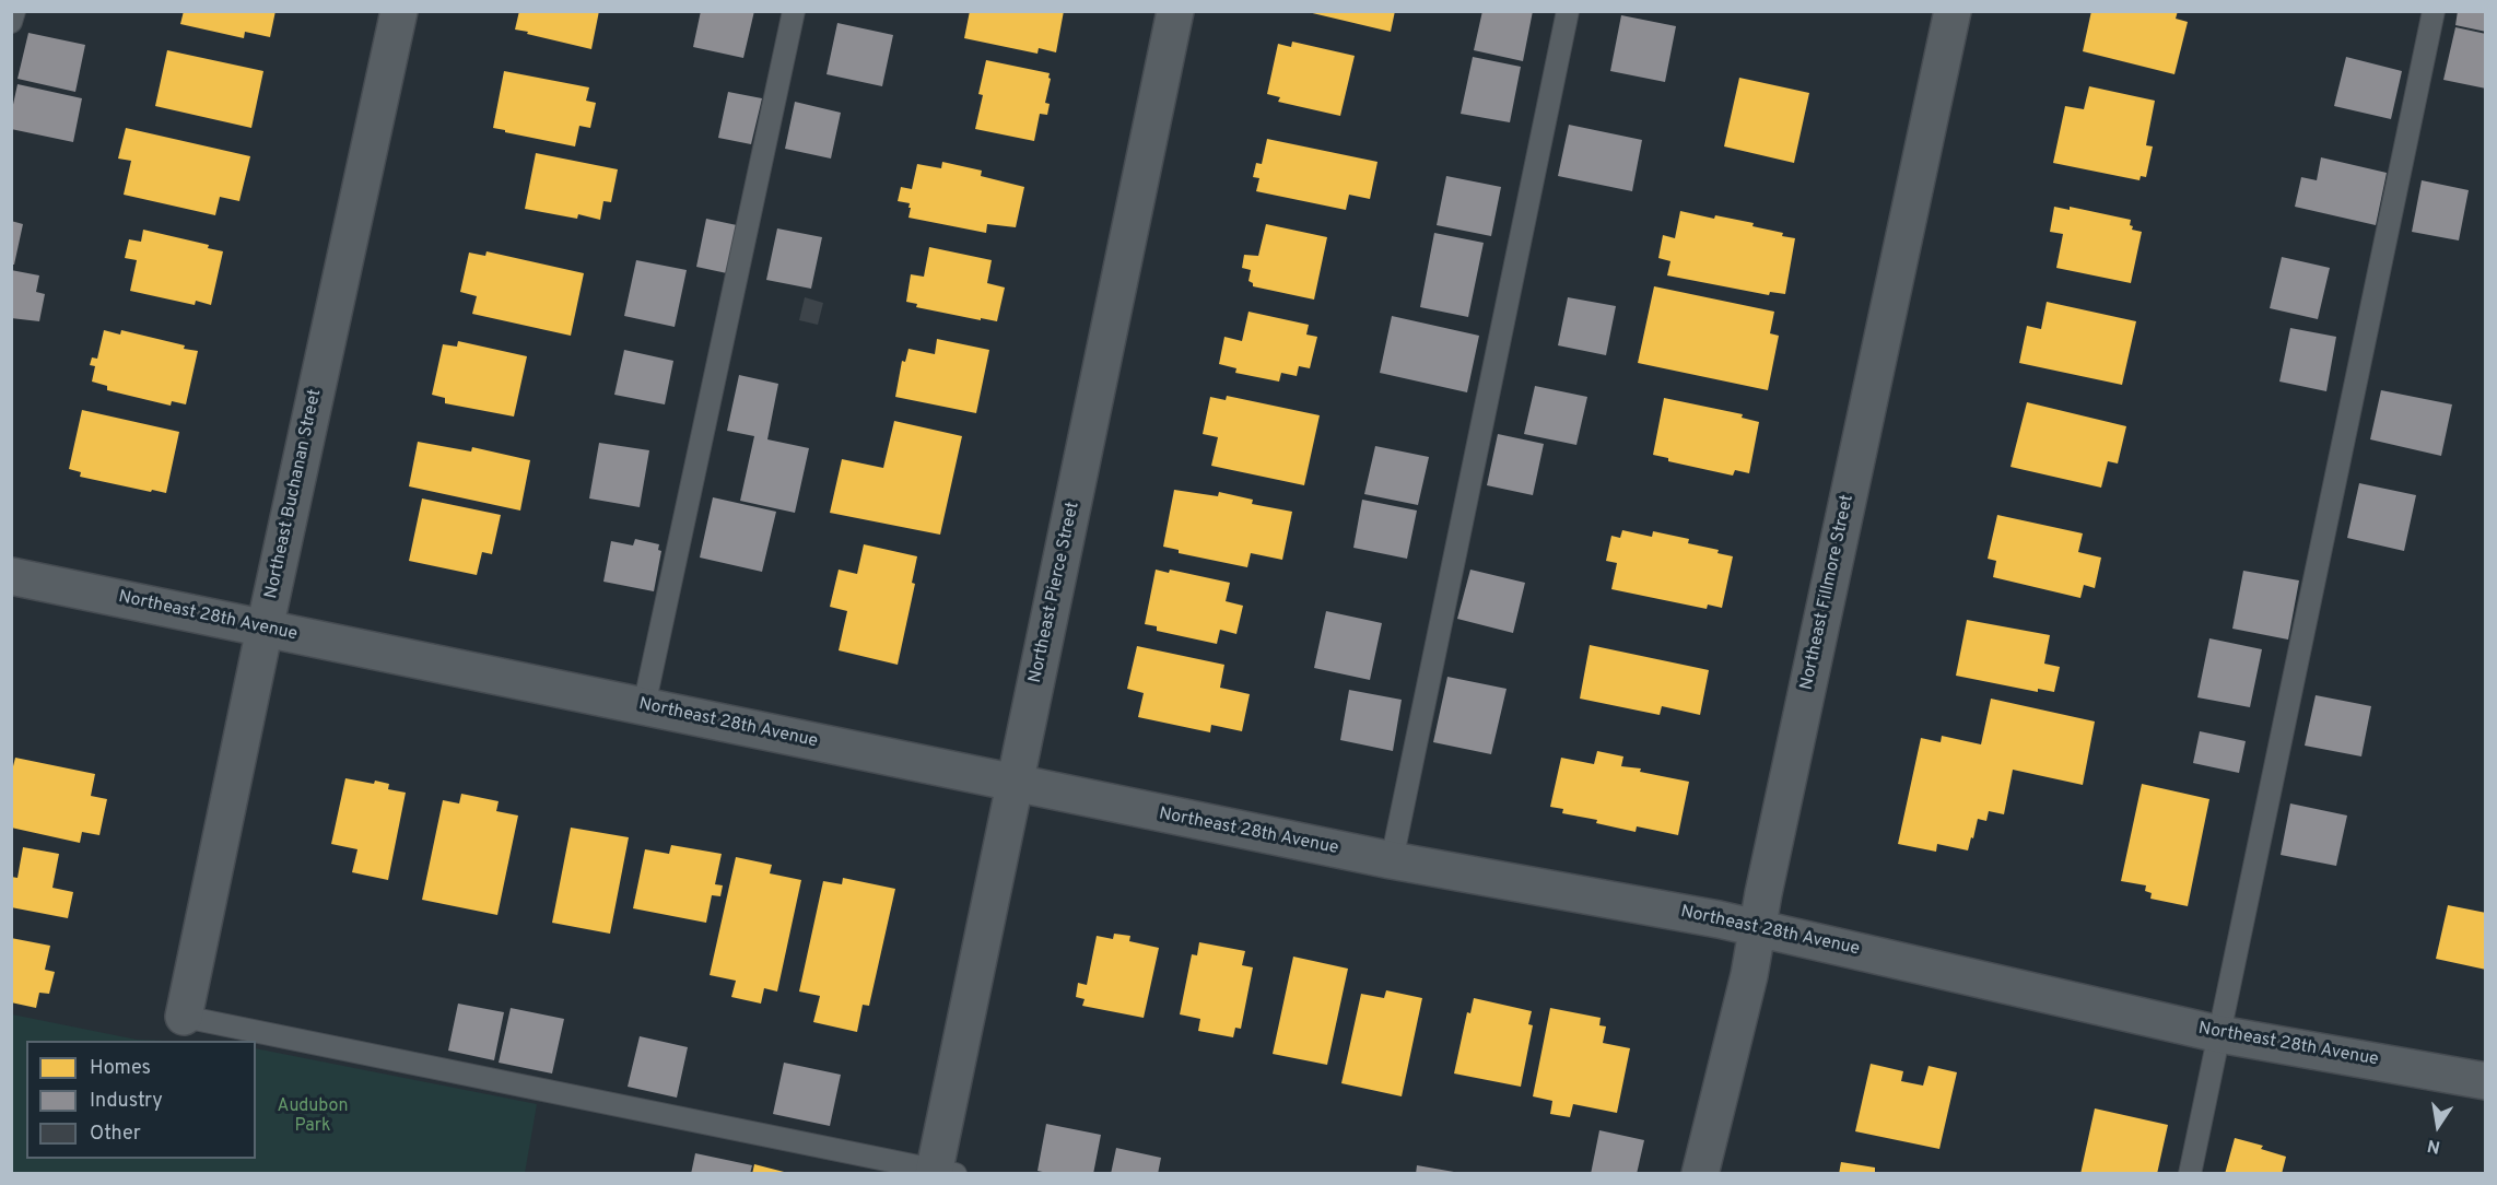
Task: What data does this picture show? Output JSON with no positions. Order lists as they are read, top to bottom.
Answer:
{
  "streets": {
    "street": [
      "Northeast Buchanan Street",
      "Northeast Pierce Street",
      "Northeast Fillmore Street",
      "Northeast 28th Avenue"
    ]
  },
  "crossings": [
    ["Northeast Buchanan Street", "Northeast 28th Avenue"],
    ["Northeast Pierce Street", "Northeast 28th Avenue"],
    ["Northeast Fillmore Street", "Northeast 28th Avenue"]
  ],
  "parks": ["Audubon Park"],
  "legend": ["Homes", "Industry", "Other"],
  "north": "bottom"
}
